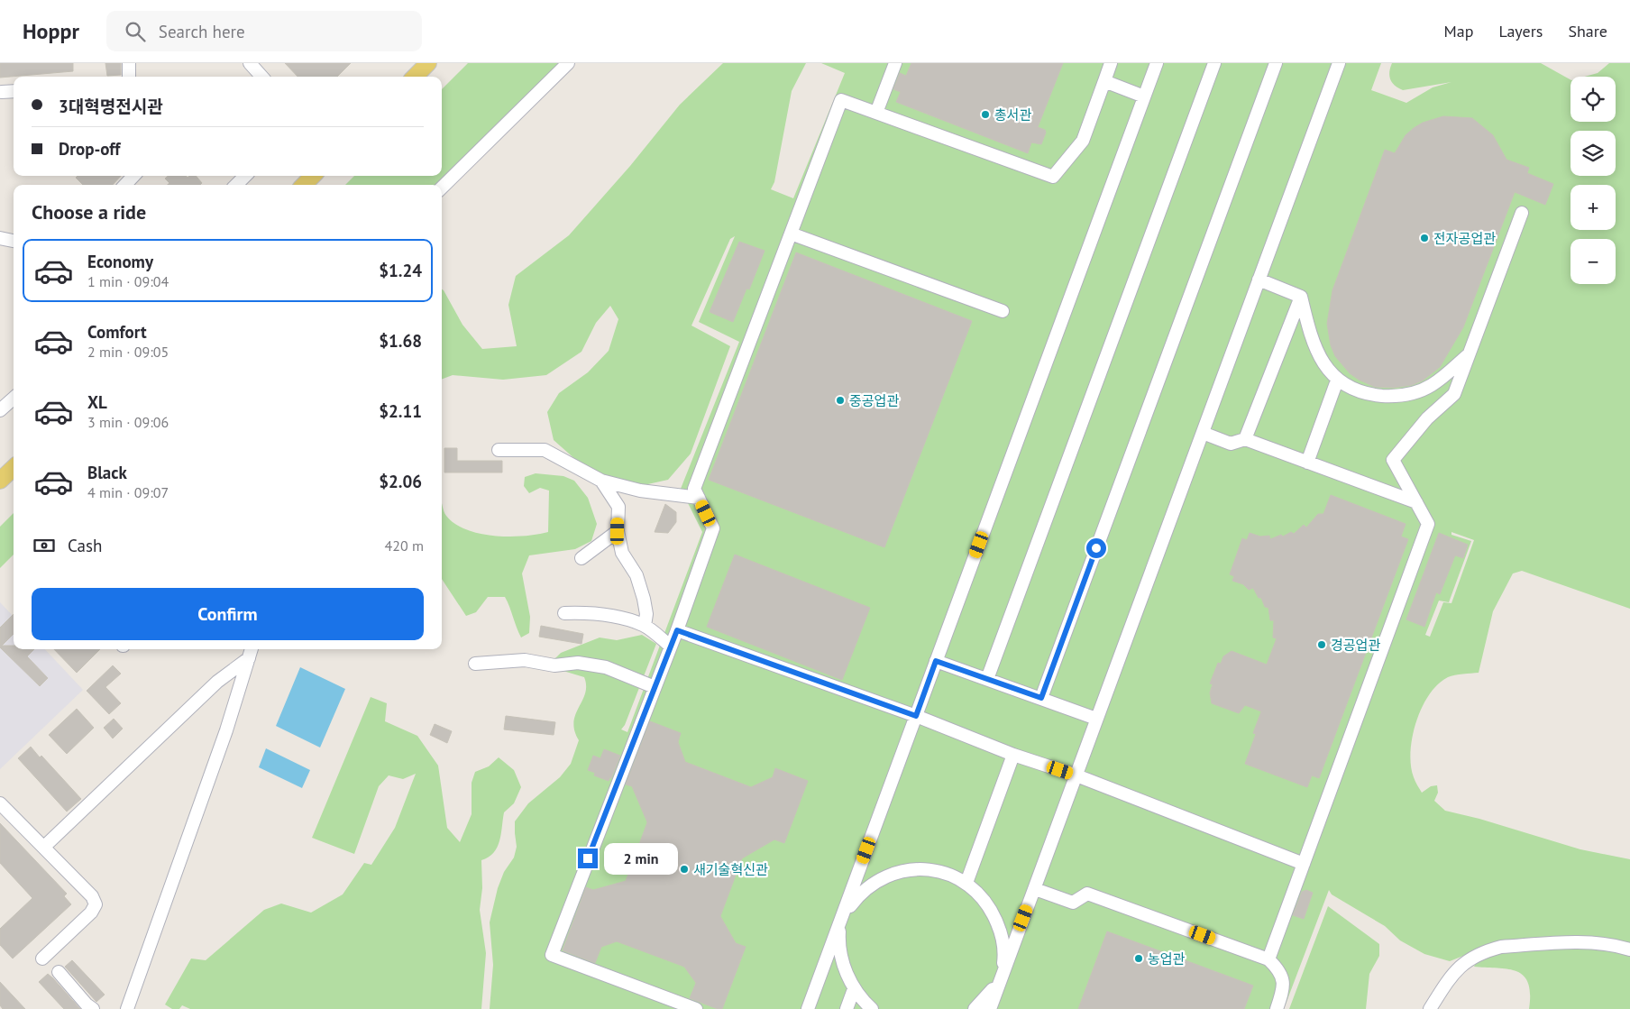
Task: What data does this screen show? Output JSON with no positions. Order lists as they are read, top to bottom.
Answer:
{
  "places": [
    "총서관",
    "전자공업관",
    "중공업관",
    "경공업관",
    "새기술혁신관",
    "농업관"
  ],
  "page": {
    "header": "Hoppr",
    "search": "Search here",
    "nav": ["Map", "Layers", "Share"],
    "map_buttons": ["+", "−"],
    "banner": ["3대혁명전시관", "Drop-off"],
    "heading": "Choose a ride",
    "list": [
      {
        "name": "Economy",
        "note": "1 min · 09:04",
        "value": "$1.24"
      },
      {
        "name": "Comfort",
        "note": "2 min · 09:05",
        "value": "$1.68"
      },
      {
        "name": "XL",
        "note": "3 min · 09:06",
        "value": "$2.11"
      },
      {
        "name": "Black",
        "note": "4 min · 09:07",
        "value": "$2.06"
      }
    ],
    "pay": ["Cash", "420 m"],
    "buttons": "Confirm",
    "bubble": "2 min"
  }
}
